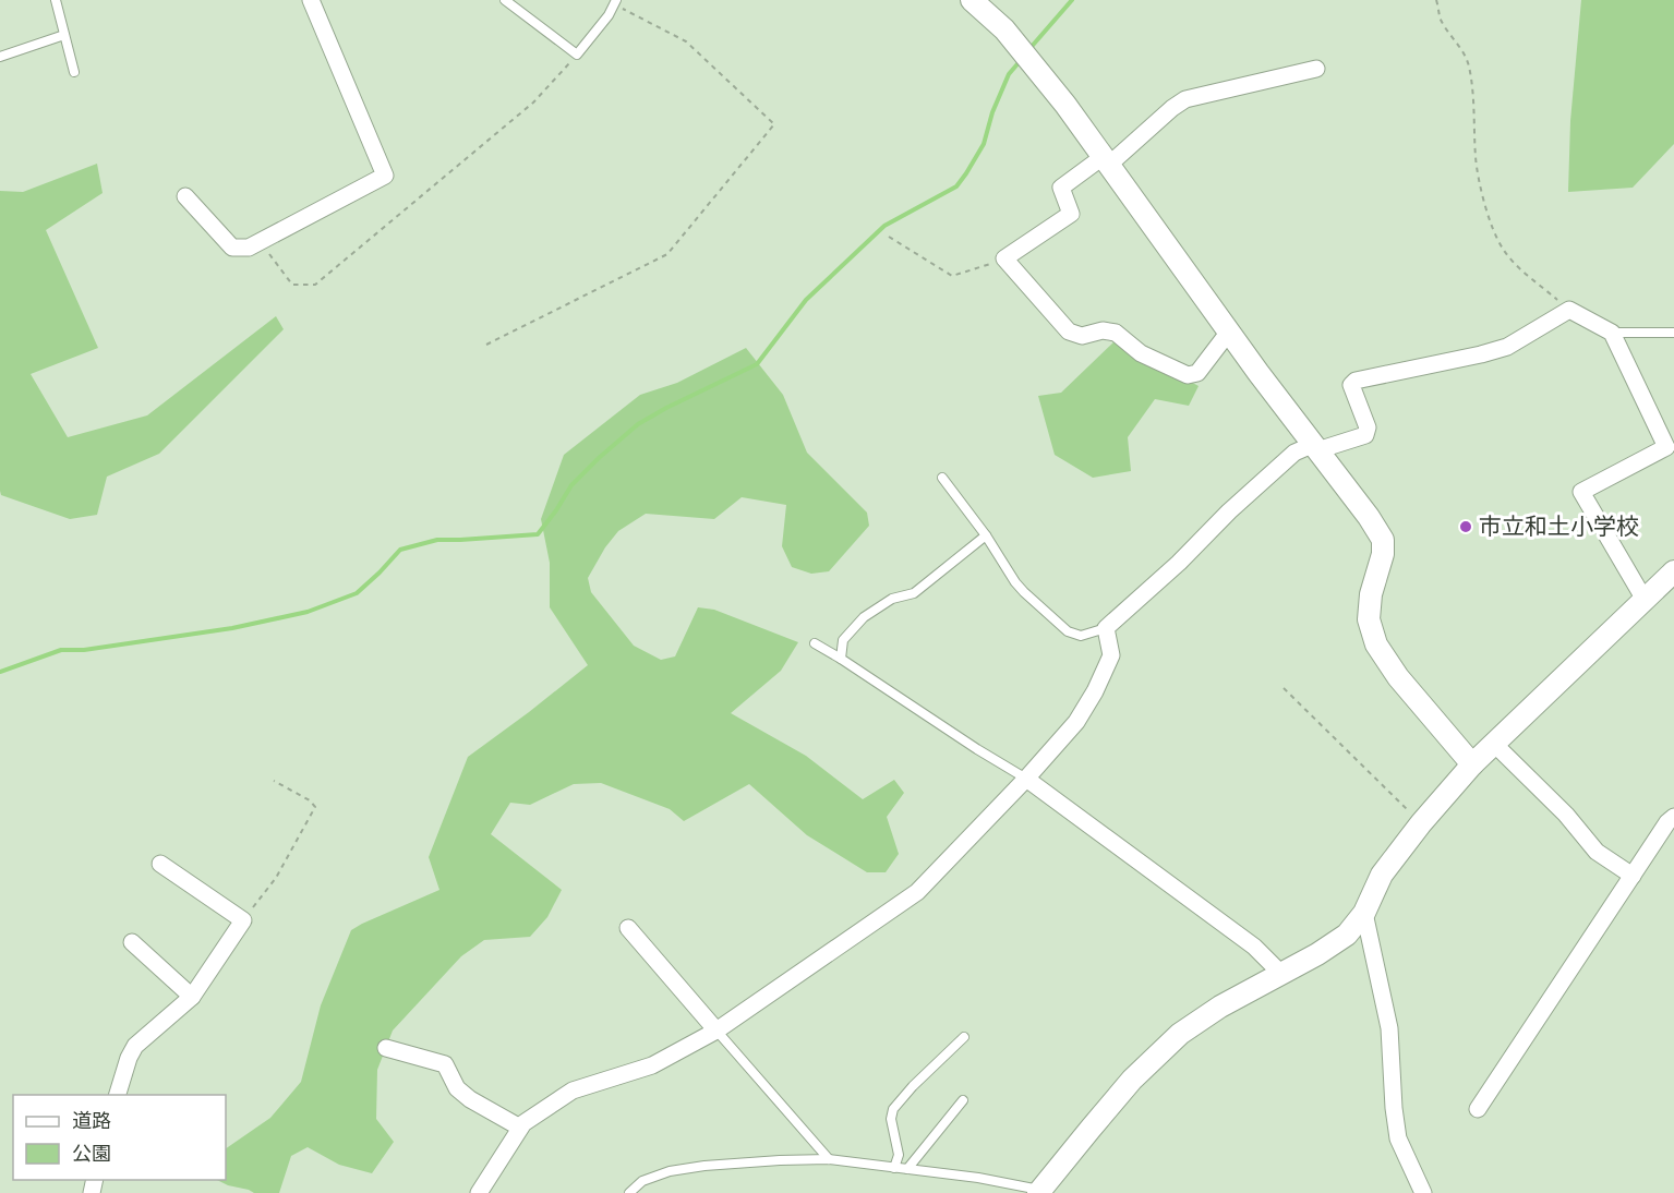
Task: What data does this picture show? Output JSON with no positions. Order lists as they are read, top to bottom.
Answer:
{
  "places": ["市立和土小学校"],
  "legend": ["道路", "公園"]
}
